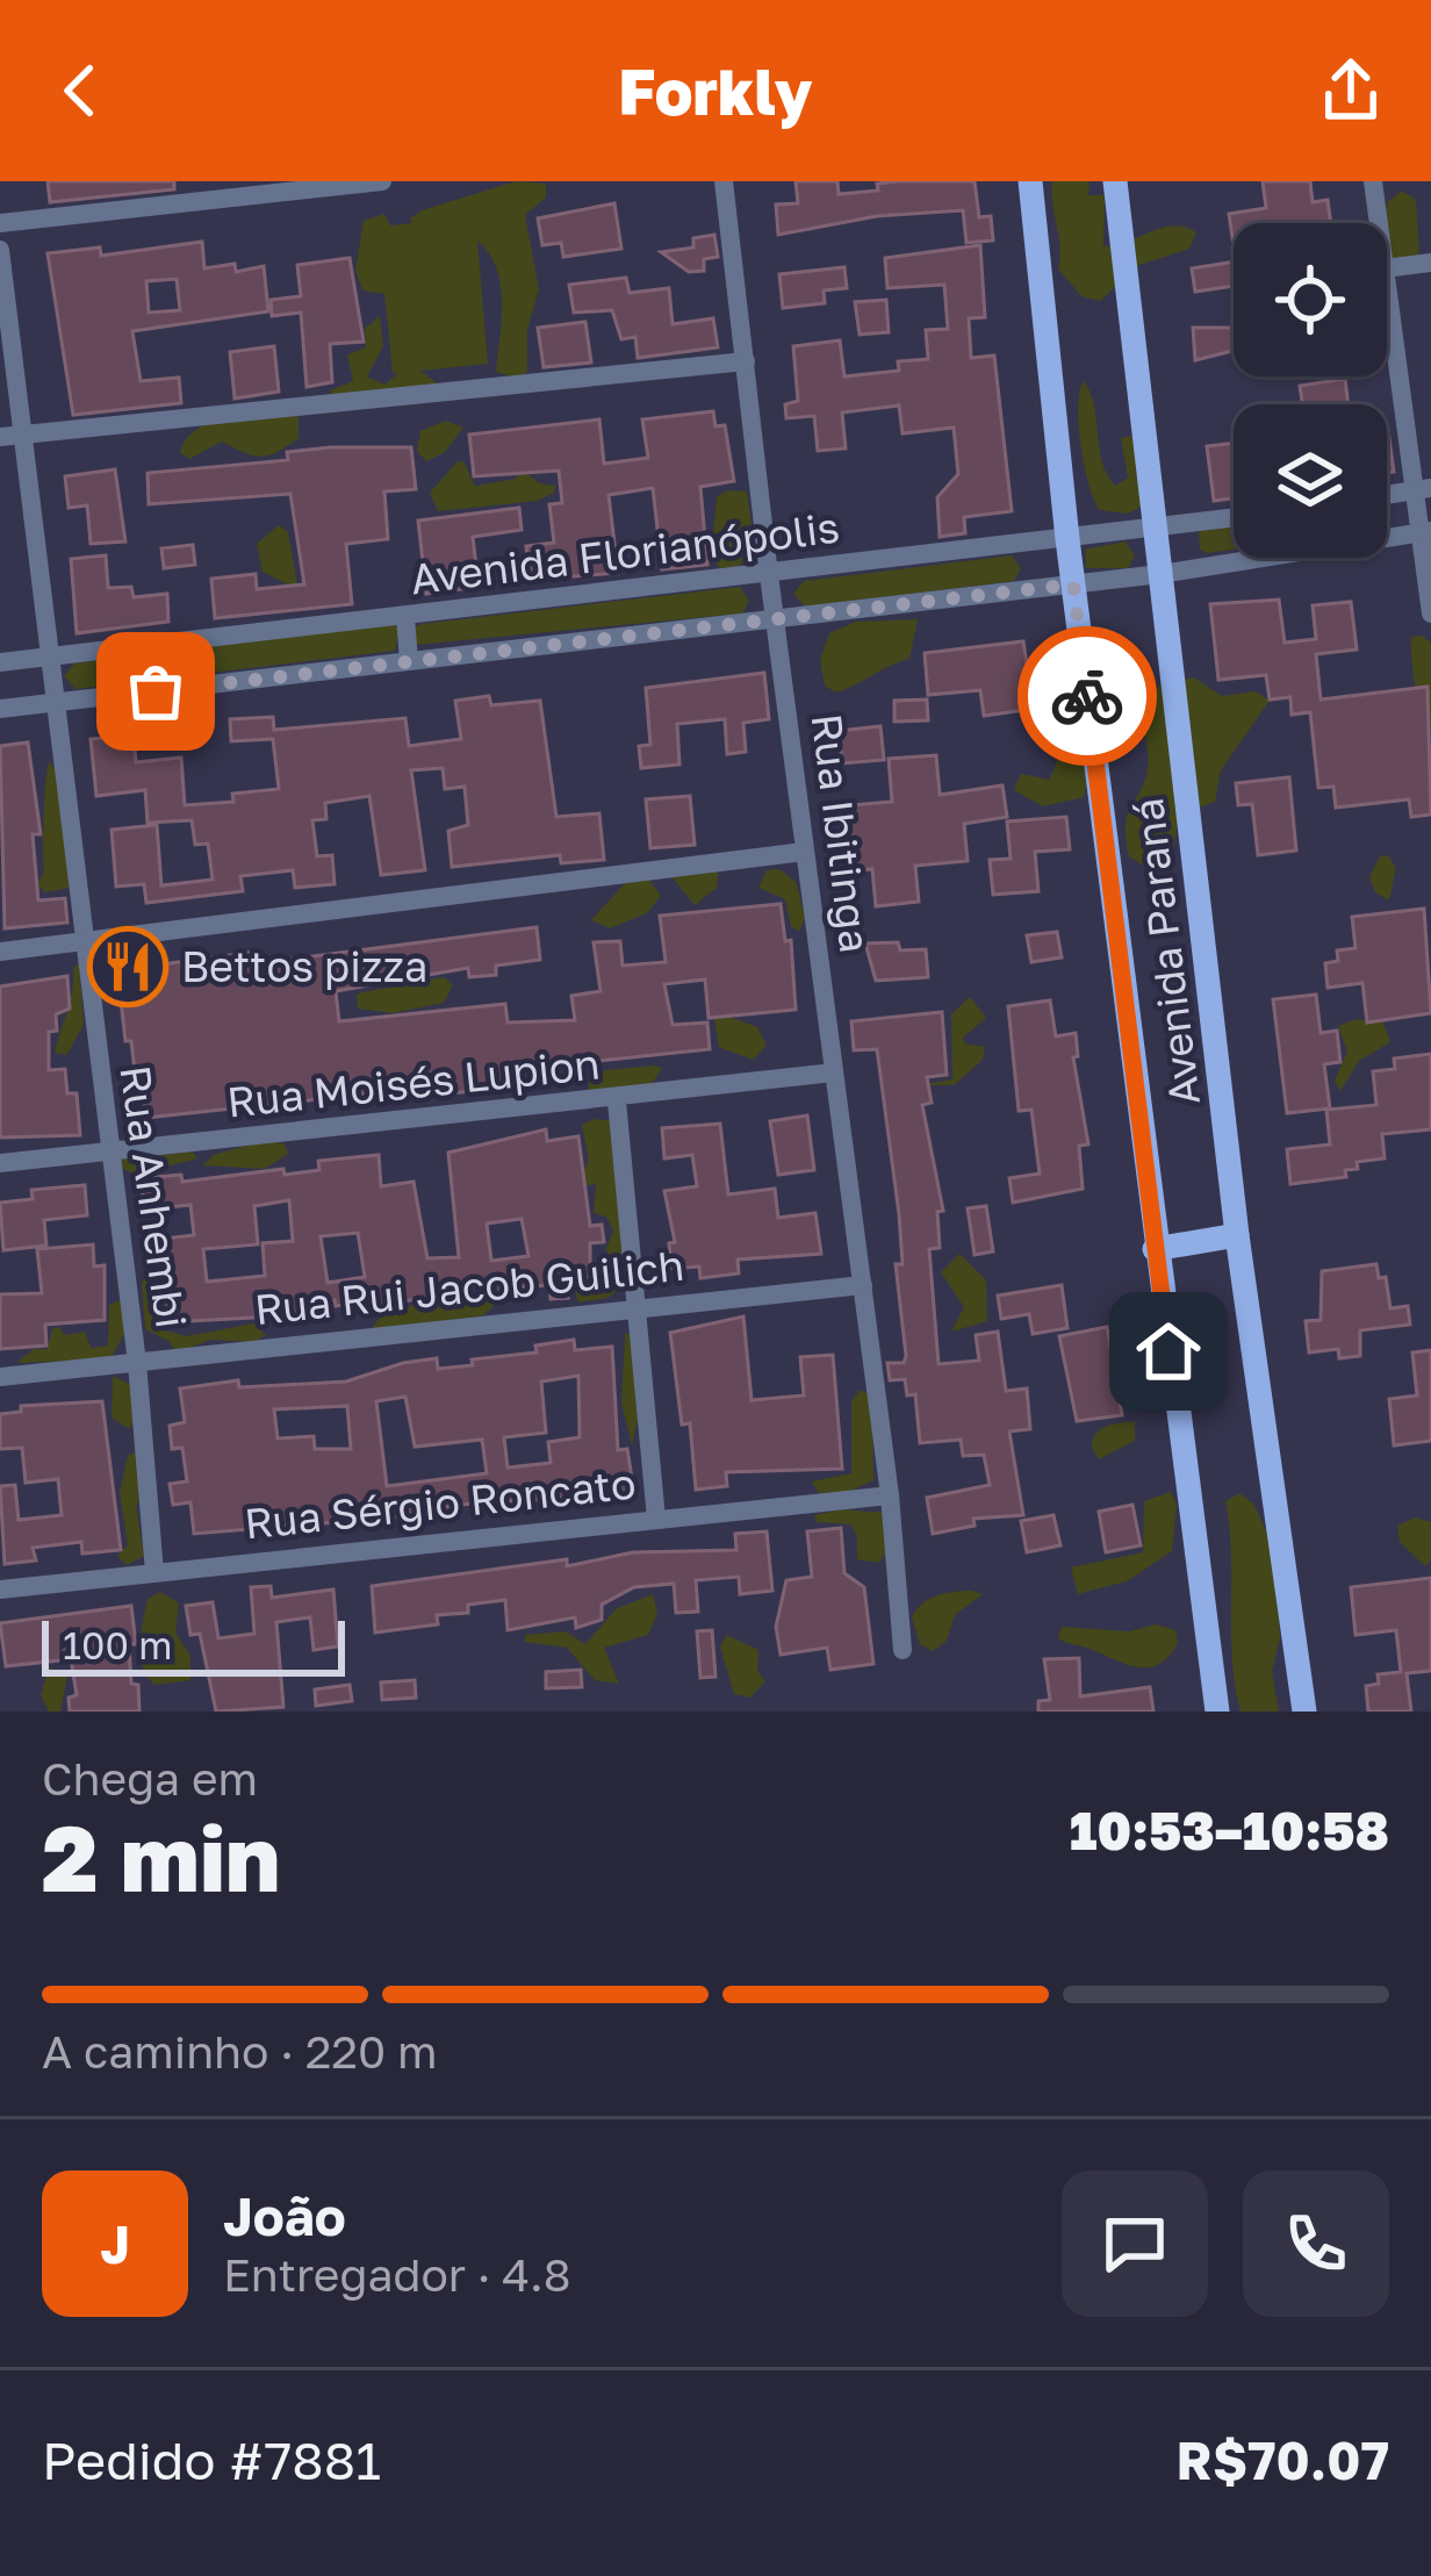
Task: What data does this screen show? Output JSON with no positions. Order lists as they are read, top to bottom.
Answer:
{
  "streets": {
    "main road": ["Avenida Paraná"],
    "street": [
      "Avenida Florianópolis",
      "Rua Ibitinga",
      "Rua Moisés Lupion",
      "Rua Anhembi",
      "Rua Rui Jacob Guilich",
      "Rua Sérgio Roncato"
    ]
  },
  "crossings": [
    ["Avenida Florianópolis", "Rua Ibitinga"],
    ["Avenida Florianópolis", "Avenida Paraná"],
    ["Avenida Florianópolis", "Rua Anhembi"],
    ["Rua Ibitinga", "Rua Moisés Lupion"],
    ["Rua Ibitinga", "Rua Rui Jacob Guilich"],
    ["Rua Ibitinga", "Rua Sérgio Roncato"],
    ["Rua Moisés Lupion", "Rua Anhembi"],
    ["Rua Anhembi", "Rua Rui Jacob Guilich"],
    ["Rua Anhembi", "Rua Sérgio Roncato"]
  ],
  "places": {
    "restaurant": ["Bettos pizza"]
  },
  "scale_bar": "100 m",
  "page": {
    "header": "Forkly",
    "scale": "100 m",
    "heading": ["2 min", "Chega em", "10:53–10:58"],
    "panel": [
      "João",
      "Entregador · 4.8",
      "Pedido #7881",
      "R$70.07"
    ],
    "bar": "A caminho · 220 m",
    "round": "J"
  }
}
